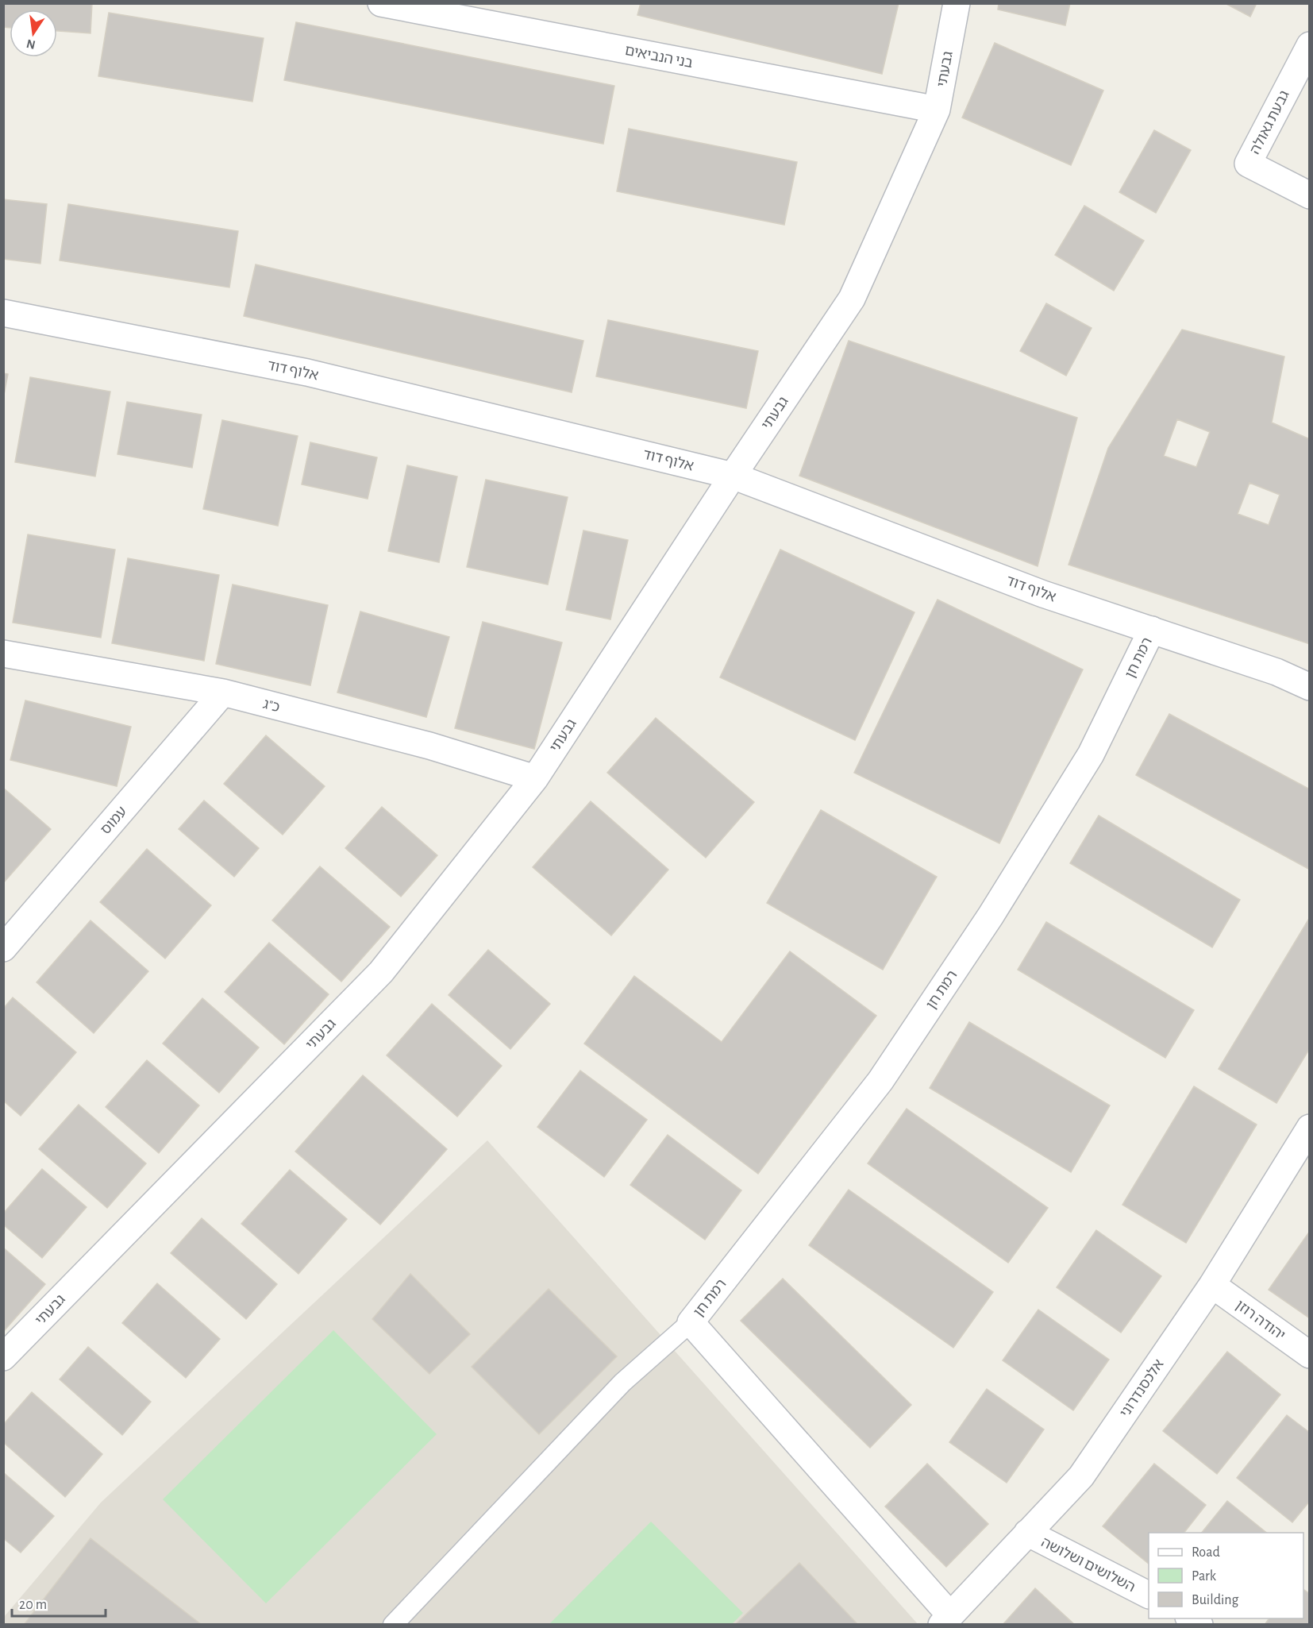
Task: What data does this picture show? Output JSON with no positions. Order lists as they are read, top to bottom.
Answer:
{
  "streets": {
    "street": [
      "בני הנביאים",
      "גבעתי",
      "גבעת גאולה",
      "אלוף דוד",
      "רמת חן",
      "כ\"ג",
      "עמוס",
      "יהודה רוזן",
      "אלכסנדרוני",
      "השלושים ושלושה"
    ]
  },
  "crossings": [
    ["בני הנביאים", "גבעתי"],
    ["גבעתי", "אלוף דוד"],
    ["גבעתי", "כ\"ג"],
    ["אלוף דוד", "רמת חן"],
    ["כ\"ג", "עמוס"],
    ["יהודה רוזן", "אלכסנדרוני"],
    ["אלכסנדרוני", "השלושים ושלושה"]
  ],
  "legend": ["Road", "Park", "Building"],
  "scale_bar": "20 m",
  "north": "bottom"
}
